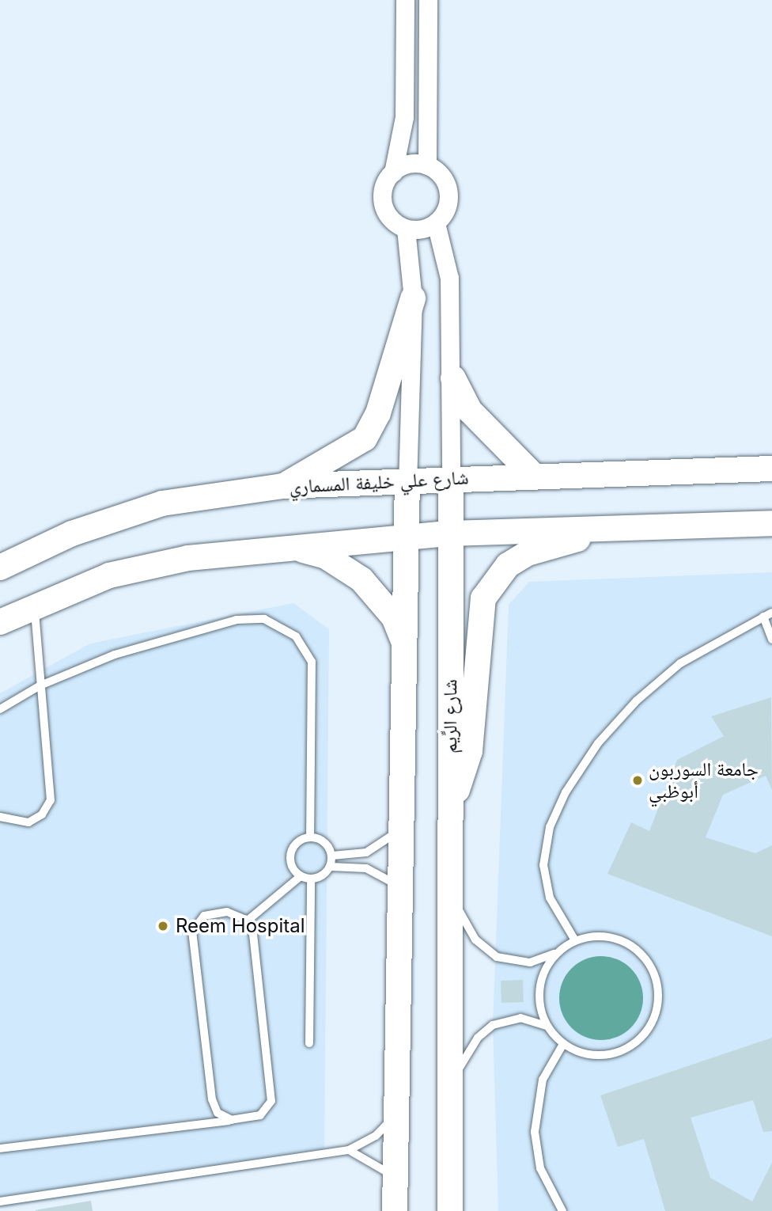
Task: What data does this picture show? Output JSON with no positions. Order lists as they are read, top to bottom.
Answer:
{
  "streets": {
    "street": ["شارع علي خليفة المسماري", "شارع الرِّيم"]
  },
  "crossings": [
    ["شارع علي خليفة المسماري", "شارع الرِّيم"]
  ],
  "places": ["جامعة السوربون أبوظبي", "Reem Hospital"]
}
